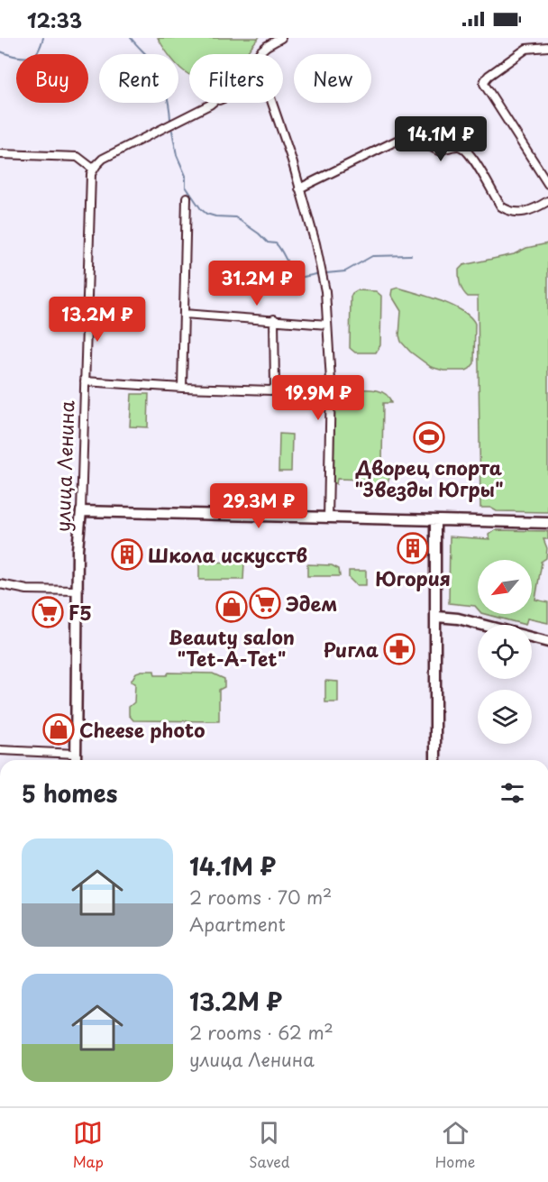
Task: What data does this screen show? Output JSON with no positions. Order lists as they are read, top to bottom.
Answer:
{
  "streets": {
    "main road": ["улица Ленина"]
  },
  "places": {
    "sports": ["Дворец спорта \"Звезды Югры\""],
    "building": ["Югория", "Школа искусств"],
    "supermarket": ["Эдем", "F5"],
    "shop": ["Beauty salon \"Tet-A-Tet\"", "Cheese photo"],
    "pharmacy": ["Ригла"]
  },
  "north": "bottom left",
  "page": {
    "status": "12:33",
    "chip": [
      "Buy",
      "Rent",
      "Filters",
      "New"
    ],
    "price": [
      "14.1M ₽",
      "31.2M ₽",
      "13.2M ₽",
      "19.9M ₽",
      "29.3M ₽"
    ],
    "heading": "5 homes",
    "list": [
      {
        "name": "14.1M ₽",
        "note": "2 rooms · 70 m² · Apartment"
      },
      {
        "name": "13.2M ₽",
        "note": "2 rooms · 62 m² · улица Ленина"
      }
    ],
    "tabs": ["Map", "Saved", "Home"]
  }
}
